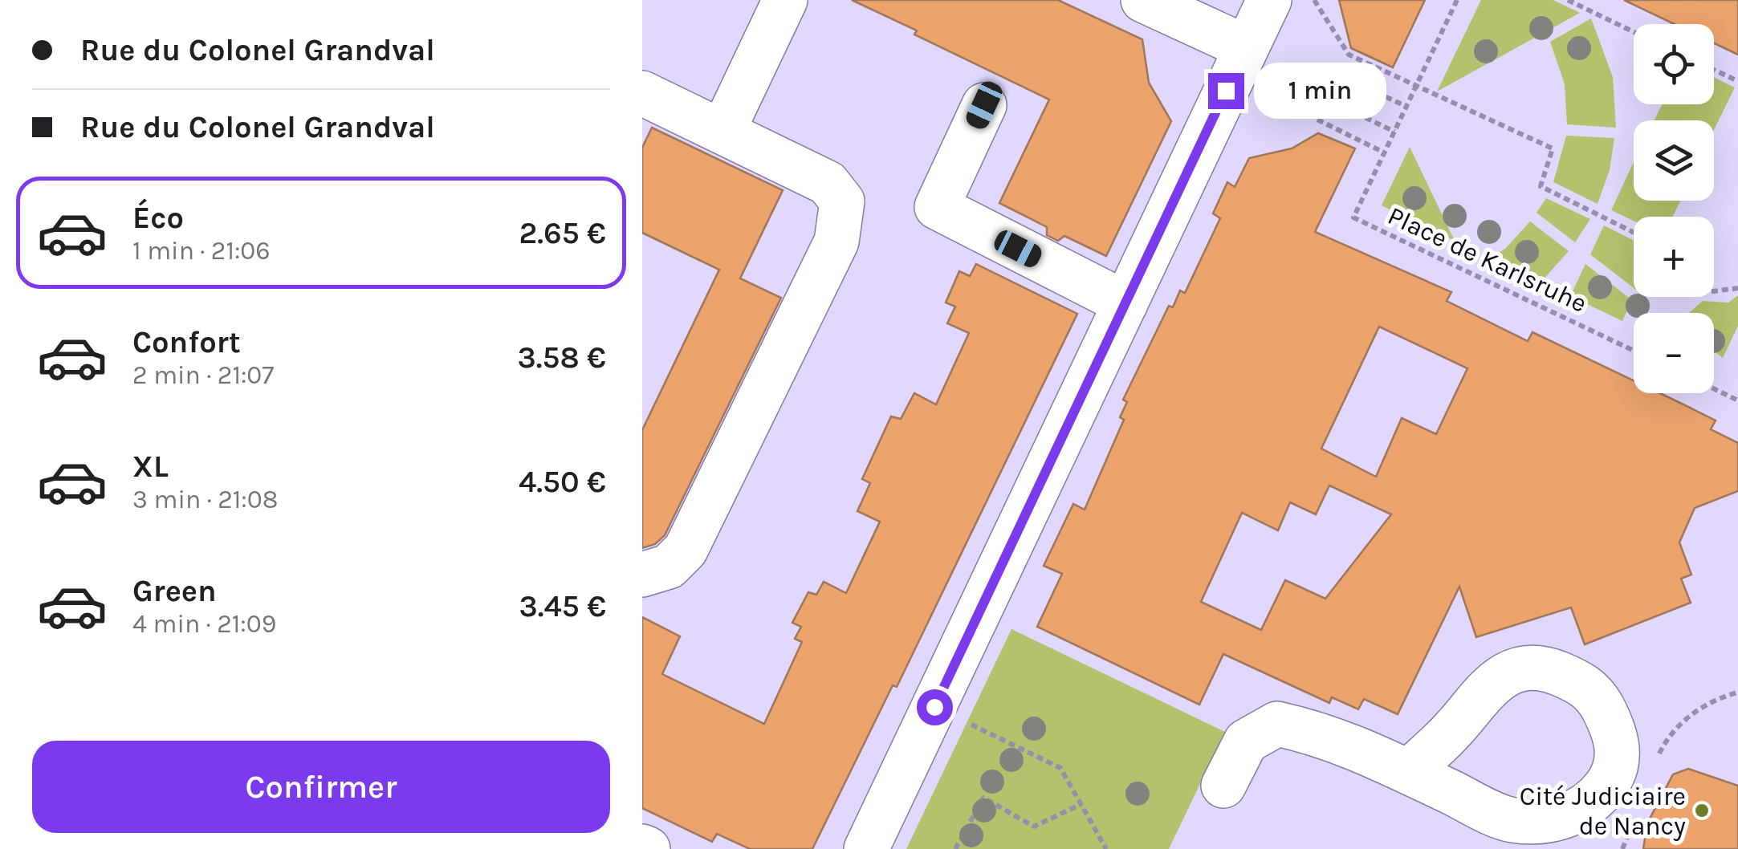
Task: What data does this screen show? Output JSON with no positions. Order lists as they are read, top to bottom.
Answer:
{
  "streets": {
    "path": ["Place de Karlsruhe"]
  },
  "places": ["Cité Judiciaire de Nancy"],
  "page": {
    "banner": ["Rue du Colonel Grandval", "Rue du Colonel Grandval"],
    "map_buttons": ["+", "−"],
    "bubble": "1 min",
    "list": [
      {
        "name": "Éco",
        "note": "1 min · 21:06",
        "value": "2.65 €"
      },
      {
        "name": "Confort",
        "note": "2 min · 21:07",
        "value": "3.58 €"
      },
      {
        "name": "XL",
        "note": "3 min · 21:08",
        "value": "4.50 €"
      },
      {
        "name": "Green",
        "note": "4 min · 21:09",
        "value": "3.45 €"
      }
    ],
    "buttons": "Confirmer"
  }
}
